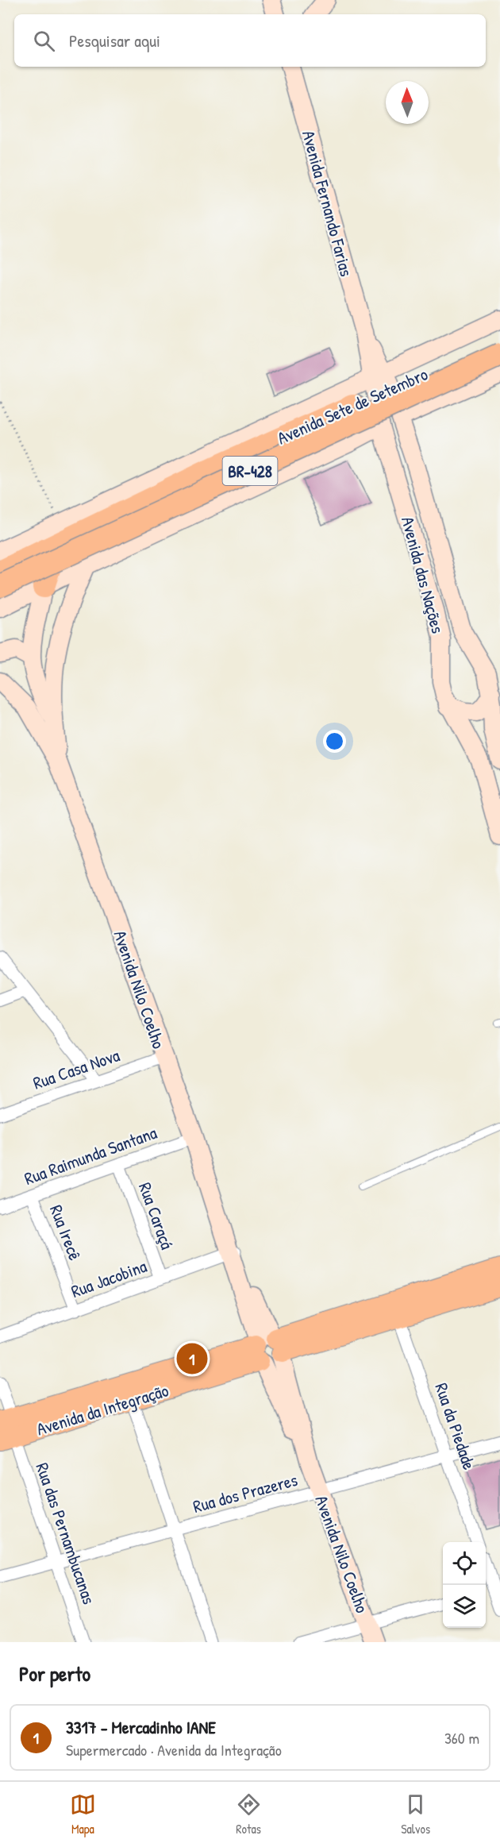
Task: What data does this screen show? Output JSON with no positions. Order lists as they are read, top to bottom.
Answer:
{
  "streets": {
    "highway": ["Avenida Sete de Setembro", "BR-428"],
    "main road": [
      "Avenida Fernando Farias",
      "Avenida das Nações",
      "Avenida Nilo Coelho",
      "Avenida da Integração"
    ],
    "street": [
      "Rua Casa Nova",
      "Rua Raimunda Santana",
      "Rua Caraçá",
      "Rua Irecê",
      "Rua Jacobina",
      "Rua da Piedade",
      "Rua dos Prazeres",
      "Rua das Pernambucanas"
    ]
  },
  "crossings": [
    ["Avenida Fernando Farias", "Avenida Sete de Setembro"],
    ["Avenida Fernando Farias", "Avenida das Nações"],
    ["Avenida Sete de Setembro", "Avenida das Nações"],
    ["Avenida Nilo Coelho", "Rua Casa Nova"],
    ["Avenida Nilo Coelho", "Rua Raimunda Santana"],
    ["Avenida Nilo Coelho", "Rua Jacobina"],
    ["Avenida Nilo Coelho", "Avenida da Integração"],
    ["Avenida Nilo Coelho", "Rua dos Prazeres"],
    ["Rua Raimunda Santana", "Rua Caraçá"],
    ["Rua Raimunda Santana", "Rua Irecê"],
    ["Rua Caraçá", "Rua Jacobina"],
    ["Rua Irecê", "Rua Jacobina"],
    ["Avenida da Integração", "Rua da Piedade"],
    ["Avenida da Integração", "Rua das Pernambucanas"],
    ["Rua da Piedade", "Rua dos Prazeres"],
    ["Rua dos Prazeres", "Rua das Pernambucanas"]
  ],
  "north": "top",
  "page": {
    "search": "Pesquisar aqui",
    "pins": "1",
    "heading": "Por perto",
    "list": [
      {
        "mark": "1",
        "name": "3317 - Mercadinho IANE",
        "note": "Supermercado · Avenida da Integração",
        "value": "360 m"
      }
    ],
    "nav": ["Mapa", "Rotas", "Salvos"]
  }
}
